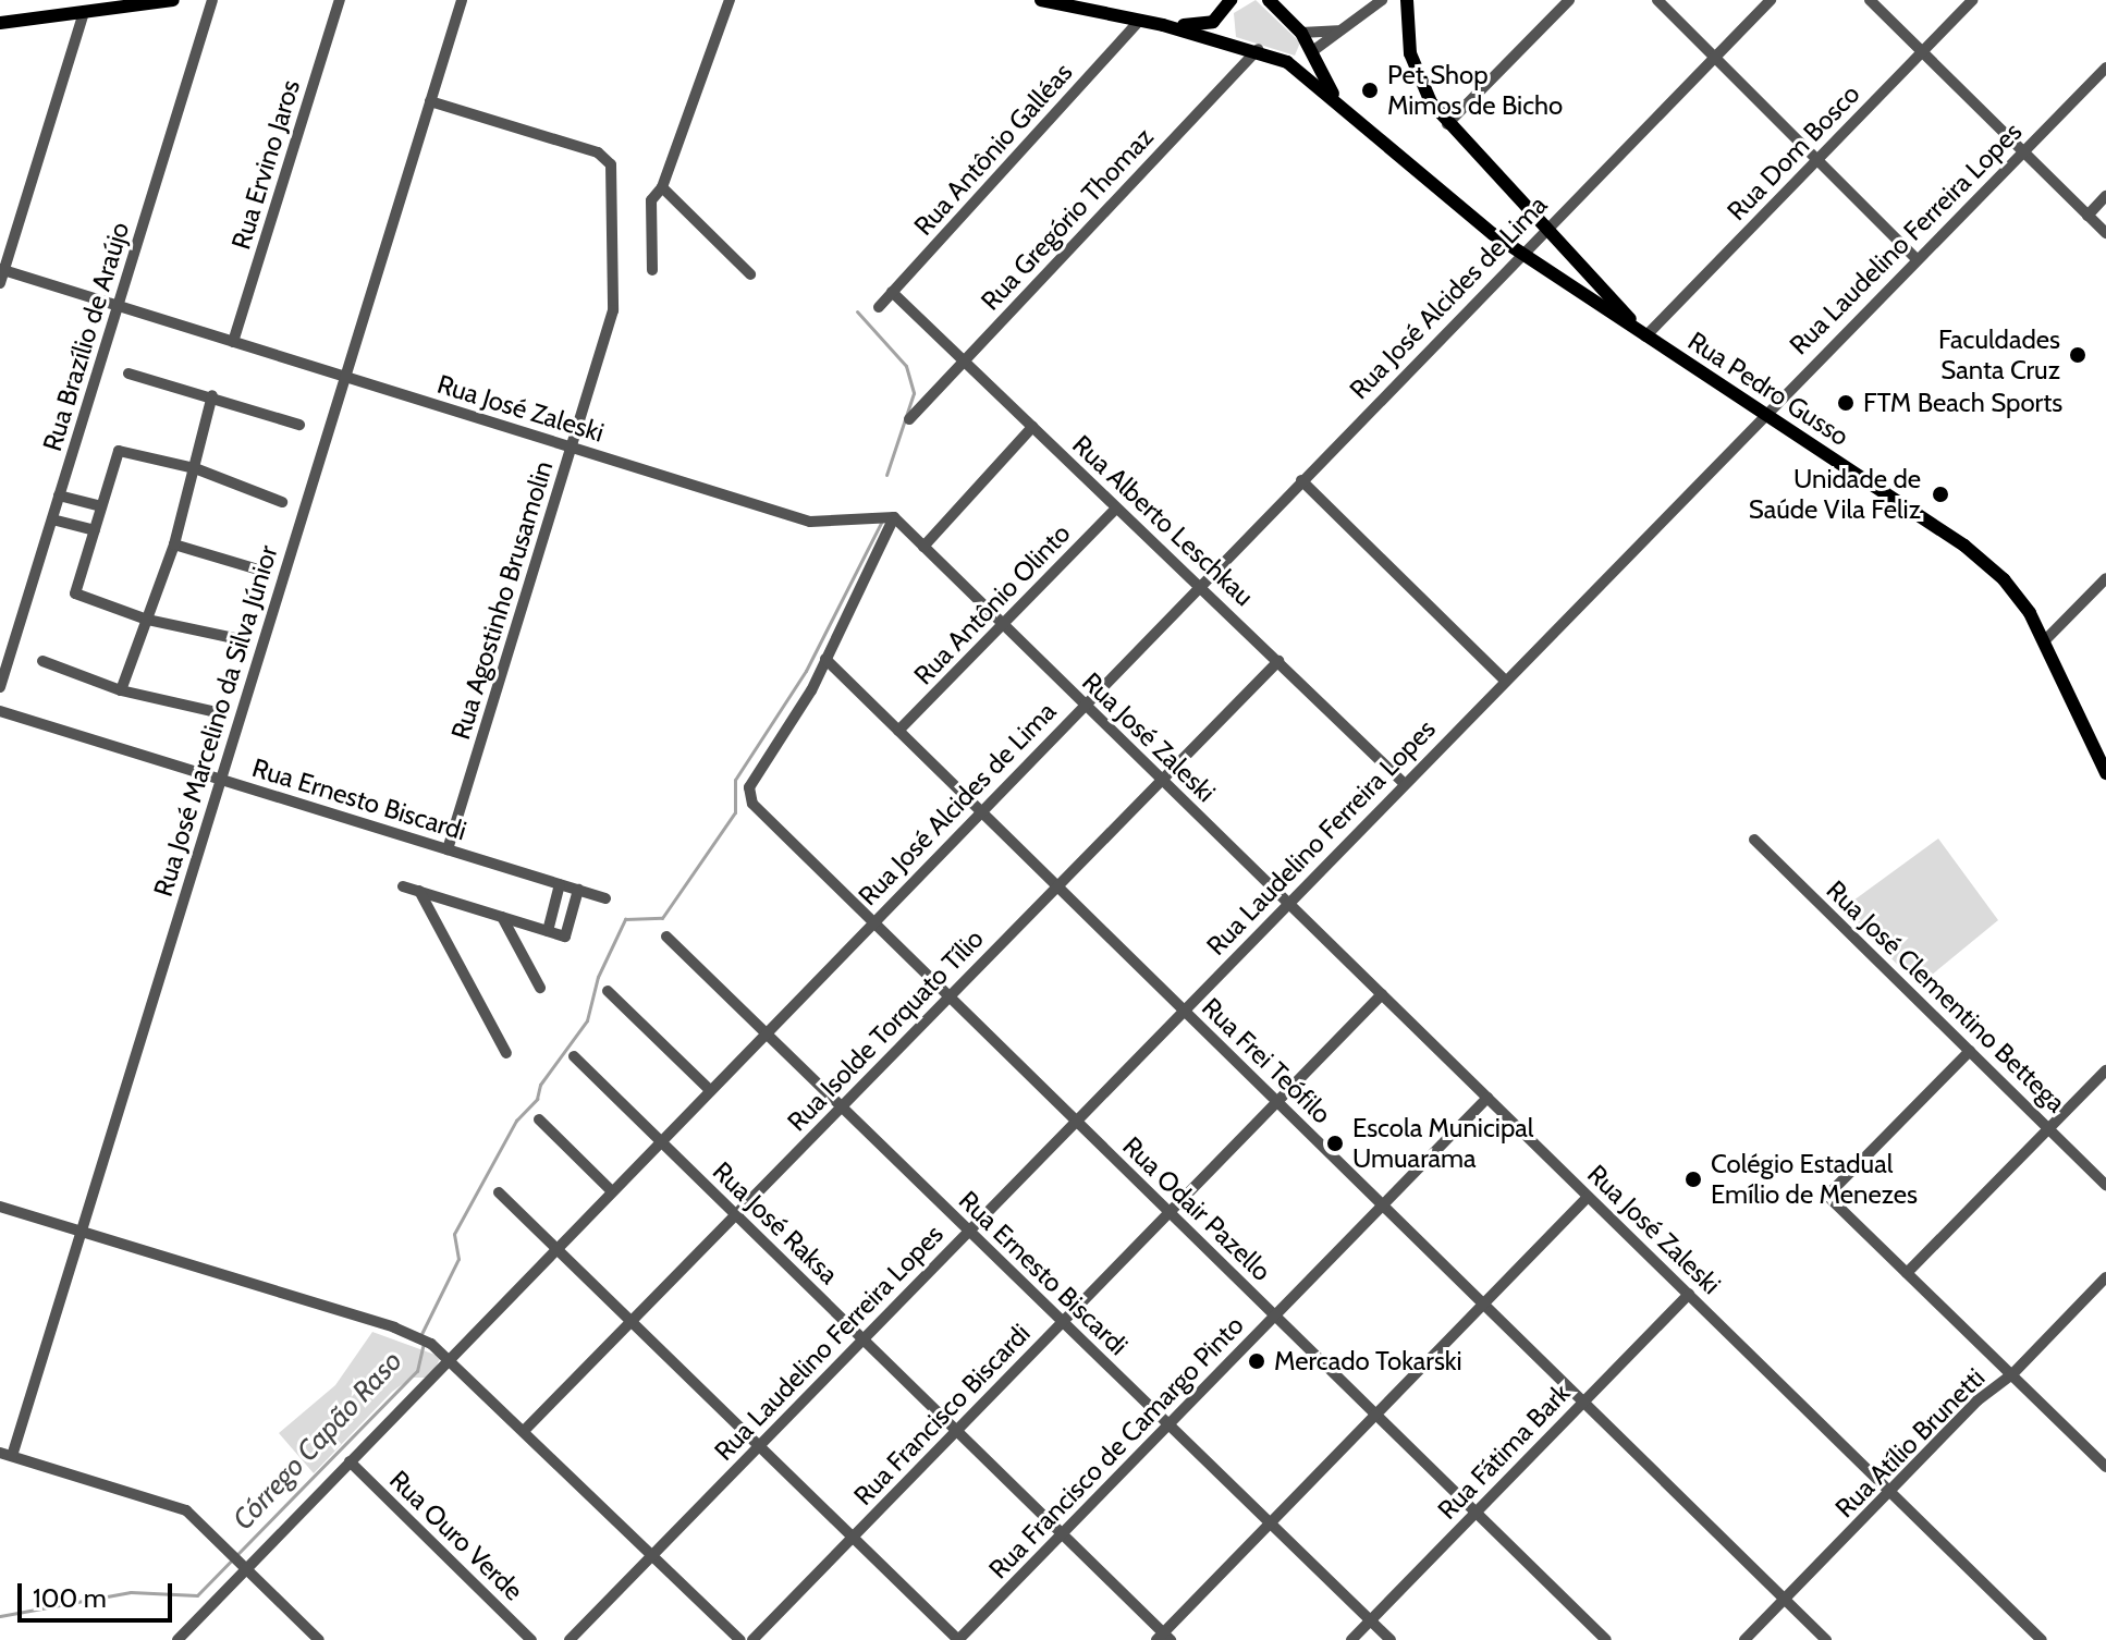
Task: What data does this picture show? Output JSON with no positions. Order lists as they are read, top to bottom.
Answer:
{
  "streets": {
    "main road": ["Rua Pedro Gusso"],
    "street": [
      "Rua Antônio Galléas",
      "Rua Dom Bosco",
      "Rua Ervino Jaros",
      "Rua Gregório Thomaz",
      "Rua Laudelino Ferreira Lopes",
      "Rua José Alcides de Lima",
      "Rua Brazílio de Araújo",
      "Rua José Zaleski",
      "Rua Alberto Leschkau",
      "Rua Agostinho Brusamolin",
      "Rua Antônio Olinto",
      "Rua José Marcelino da Silva Júnior",
      "Rua Ernesto Biscardi",
      "Rua José Clementino Bettega",
      "Rua Isolde Torquato Tílio",
      "Rua Frei Teófilo",
      "Rua Odair Pazello",
      "Rua José Raksa",
      "Rua Francisco Biscardi",
      "Rua Atílio Brunetti",
      "Rua Francisco de Camargo Pinto",
      "Rua Fátima Bark",
      "Rua Ouro Verde"
    ]
  },
  "crossings": [
    ["Rua Antônio Galléas", "Rua Pedro Gusso"],
    ["Rua Antônio Galléas", "Rua Alberto Leschkau"],
    ["Rua Dom Bosco", "Rua Pedro Gusso"],
    ["Rua Ervino Jaros", "Rua José Zaleski"],
    ["Rua Gregório Thomaz", "Rua Pedro Gusso"],
    ["Rua Gregório Thomaz", "Rua Alberto Leschkau"],
    ["Rua Laudelino Ferreira Lopes", "Rua Pedro Gusso"],
    ["Rua Laudelino Ferreira Lopes", "Rua José Zaleski"],
    ["Rua Laudelino Ferreira Lopes", "Rua Alberto Leschkau"],
    ["Rua Laudelino Ferreira Lopes", "Rua Ernesto Biscardi"],
    ["Rua Laudelino Ferreira Lopes", "Rua Frei Teófilo"],
    ["Rua Laudelino Ferreira Lopes", "Rua Odair Pazello"],
    ["Rua Laudelino Ferreira Lopes", "Rua José Raksa"],
    ["Rua José Alcides de Lima", "Rua Pedro Gusso"],
    ["Rua José Alcides de Lima", "Rua José Zaleski"],
    ["Rua José Alcides de Lima", "Rua Alberto Leschkau"],
    ["Rua José Alcides de Lima", "Rua Ernesto Biscardi"],
    ["Rua José Alcides de Lima", "Rua Frei Teófilo"],
    ["Rua José Alcides de Lima", "Rua Odair Pazello"],
    ["Rua José Alcides de Lima", "Rua José Raksa"],
    ["Rua José Alcides de Lima", "Rua Ouro Verde"],
    ["Rua Brazílio de Araújo", "Rua José Zaleski"],
    ["Rua José Zaleski", "Rua Agostinho Brusamolin"],
    ["Rua José Zaleski", "Rua Antônio Olinto"],
    ["Rua José Zaleski", "Rua José Marcelino da Silva Júnior"],
    ["Rua José Zaleski", "Rua Isolde Torquato Tílio"],
    ["Rua José Zaleski", "Rua Francisco Biscardi"],
    ["Rua José Zaleski", "Rua Atílio Brunetti"],
    ["Rua José Zaleski", "Rua Francisco de Camargo Pinto"],
    ["Rua José Zaleski", "Rua Fátima Bark"],
    ["Rua Alberto Leschkau", "Rua Antônio Olinto"],
    ["Rua Alberto Leschkau", "Rua Isolde Torquato Tílio"],
    ["Rua Agostinho Brusamolin", "Rua José Marcelino da Silva Júnior"],
    ["Rua Agostinho Brusamolin", "Rua Ernesto Biscardi"],
    ["Rua Antônio Olinto", "Rua Frei Teófilo"],
    ["Rua José Marcelino da Silva Júnior", "Rua Ernesto Biscardi"],
    ["Rua Ernesto Biscardi", "Rua Isolde Torquato Tílio"],
    ["Rua Ernesto Biscardi", "Rua Francisco Biscardi"],
    ["Rua Ernesto Biscardi", "Rua Francisco de Camargo Pinto"],
    ["Rua Ernesto Biscardi", "Rua Fátima Bark"],
    ["Rua Isolde Torquato Tílio", "Rua Frei Teófilo"],
    ["Rua Isolde Torquato Tílio", "Rua Odair Pazello"],
    ["Rua Isolde Torquato Tílio", "Rua José Raksa"],
    ["Rua Frei Teófilo", "Rua Odair Pazello"],
    ["Rua Frei Teófilo", "Rua Francisco Biscardi"],
    ["Rua Frei Teófilo", "Rua Atílio Brunetti"],
    ["Rua Frei Teófilo", "Rua Francisco de Camargo Pinto"],
    ["Rua Frei Teófilo", "Rua Fátima Bark"],
    ["Rua Odair Pazello", "Rua Francisco Biscardi"],
    ["Rua Odair Pazello", "Rua Francisco de Camargo Pinto"],
    ["Rua Odair Pazello", "Rua Fátima Bark"],
    ["Rua José Raksa", "Rua Francisco Biscardi"],
    ["Rua José Raksa", "Rua Francisco de Camargo Pinto"]
  ],
  "water": ["Córrego Capão Raso"],
  "places": [
    "Pet Shop Mimos de Bicho",
    "Faculdades Santa Cruz",
    "FTM Beach Sports",
    "Unidade de Saúde Vila Feliz",
    "Escola Municipal Umuarama",
    "Colégio Estadual Emílio de Menezes",
    "Mercado Tokarski"
  ],
  "scale_bar": "100 m"
}
